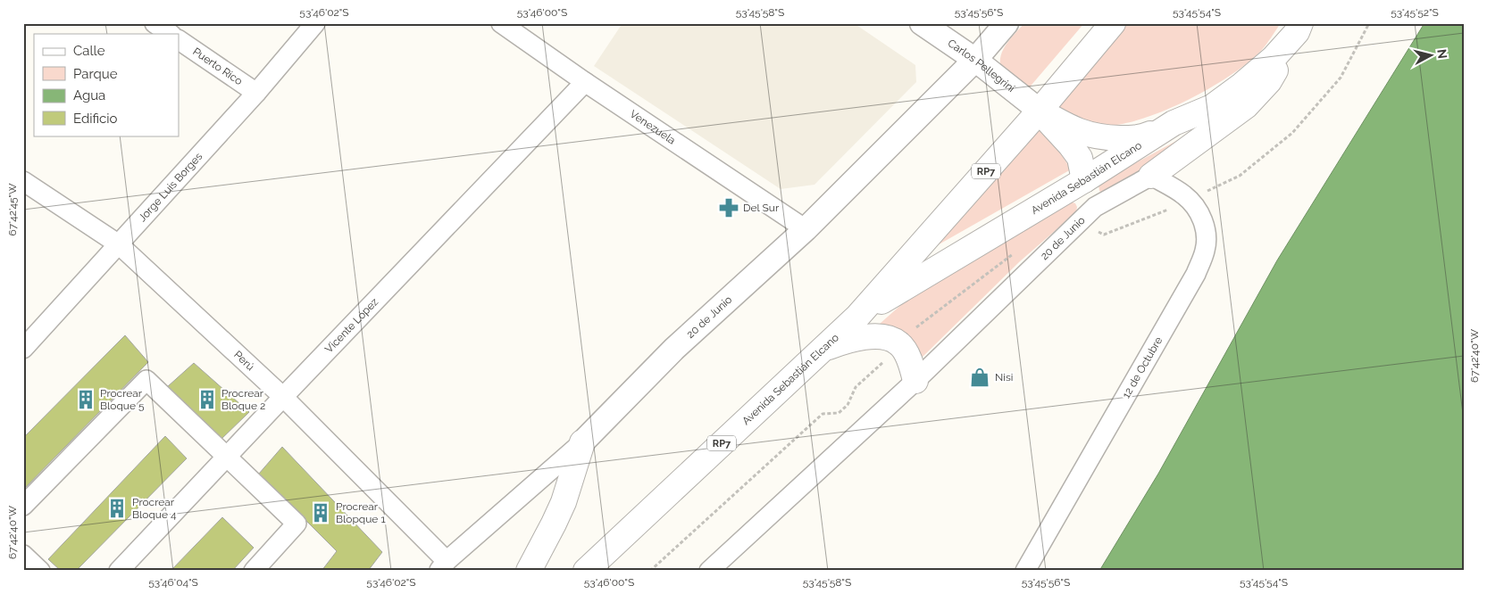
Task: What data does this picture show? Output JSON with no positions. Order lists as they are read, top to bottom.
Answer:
{
  "streets": {
    "main road": ["RP7", "Avenida Sebastián Elcano"],
    "street": [
      "Puerto Rico",
      "Carlos Pellegrini",
      "Venezuela",
      "Jorge Luis Borges",
      "20 de Junio",
      "Vicente López",
      "Perú",
      "12 de Octubre"
    ]
  },
  "crossings": [
    ["Puerto Rico", "Jorge Luis Borges"],
    ["Carlos Pellegrini", "Avenida Sebastián Elcano"],
    ["Carlos Pellegrini", "20 de Junio"],
    ["Venezuela", "20 de Junio"],
    ["Venezuela", "Vicente López"],
    ["Jorge Luis Borges", "Perú"],
    ["20 de Junio", "Perú"],
    ["20 de Junio", "12 de Octubre"],
    ["Vicente López", "Perú"]
  ],
  "places": {
    "pharmacy": ["Del Sur"],
    "shop": ["Nisi"],
    "building": [
      "Procrear Bloque 5",
      "Procrear Bloque 2",
      "Procrear Bloque 4",
      "Procrear Blopque 1"
    ]
  },
  "legend": [
    "Calle",
    "Parque",
    "Agua",
    "Edificio"
  ],
  "north": "right",
  "coordinates": [
    "53°46'02\"S",
    "53°46'00\"S",
    "53°45'58\"S",
    "53°45'56\"S",
    "53°45'54\"S",
    "53°45'52\"S",
    "67°42'45\"W",
    "67°42'40\"W",
    "53°46'04\"S"
  ]
}
